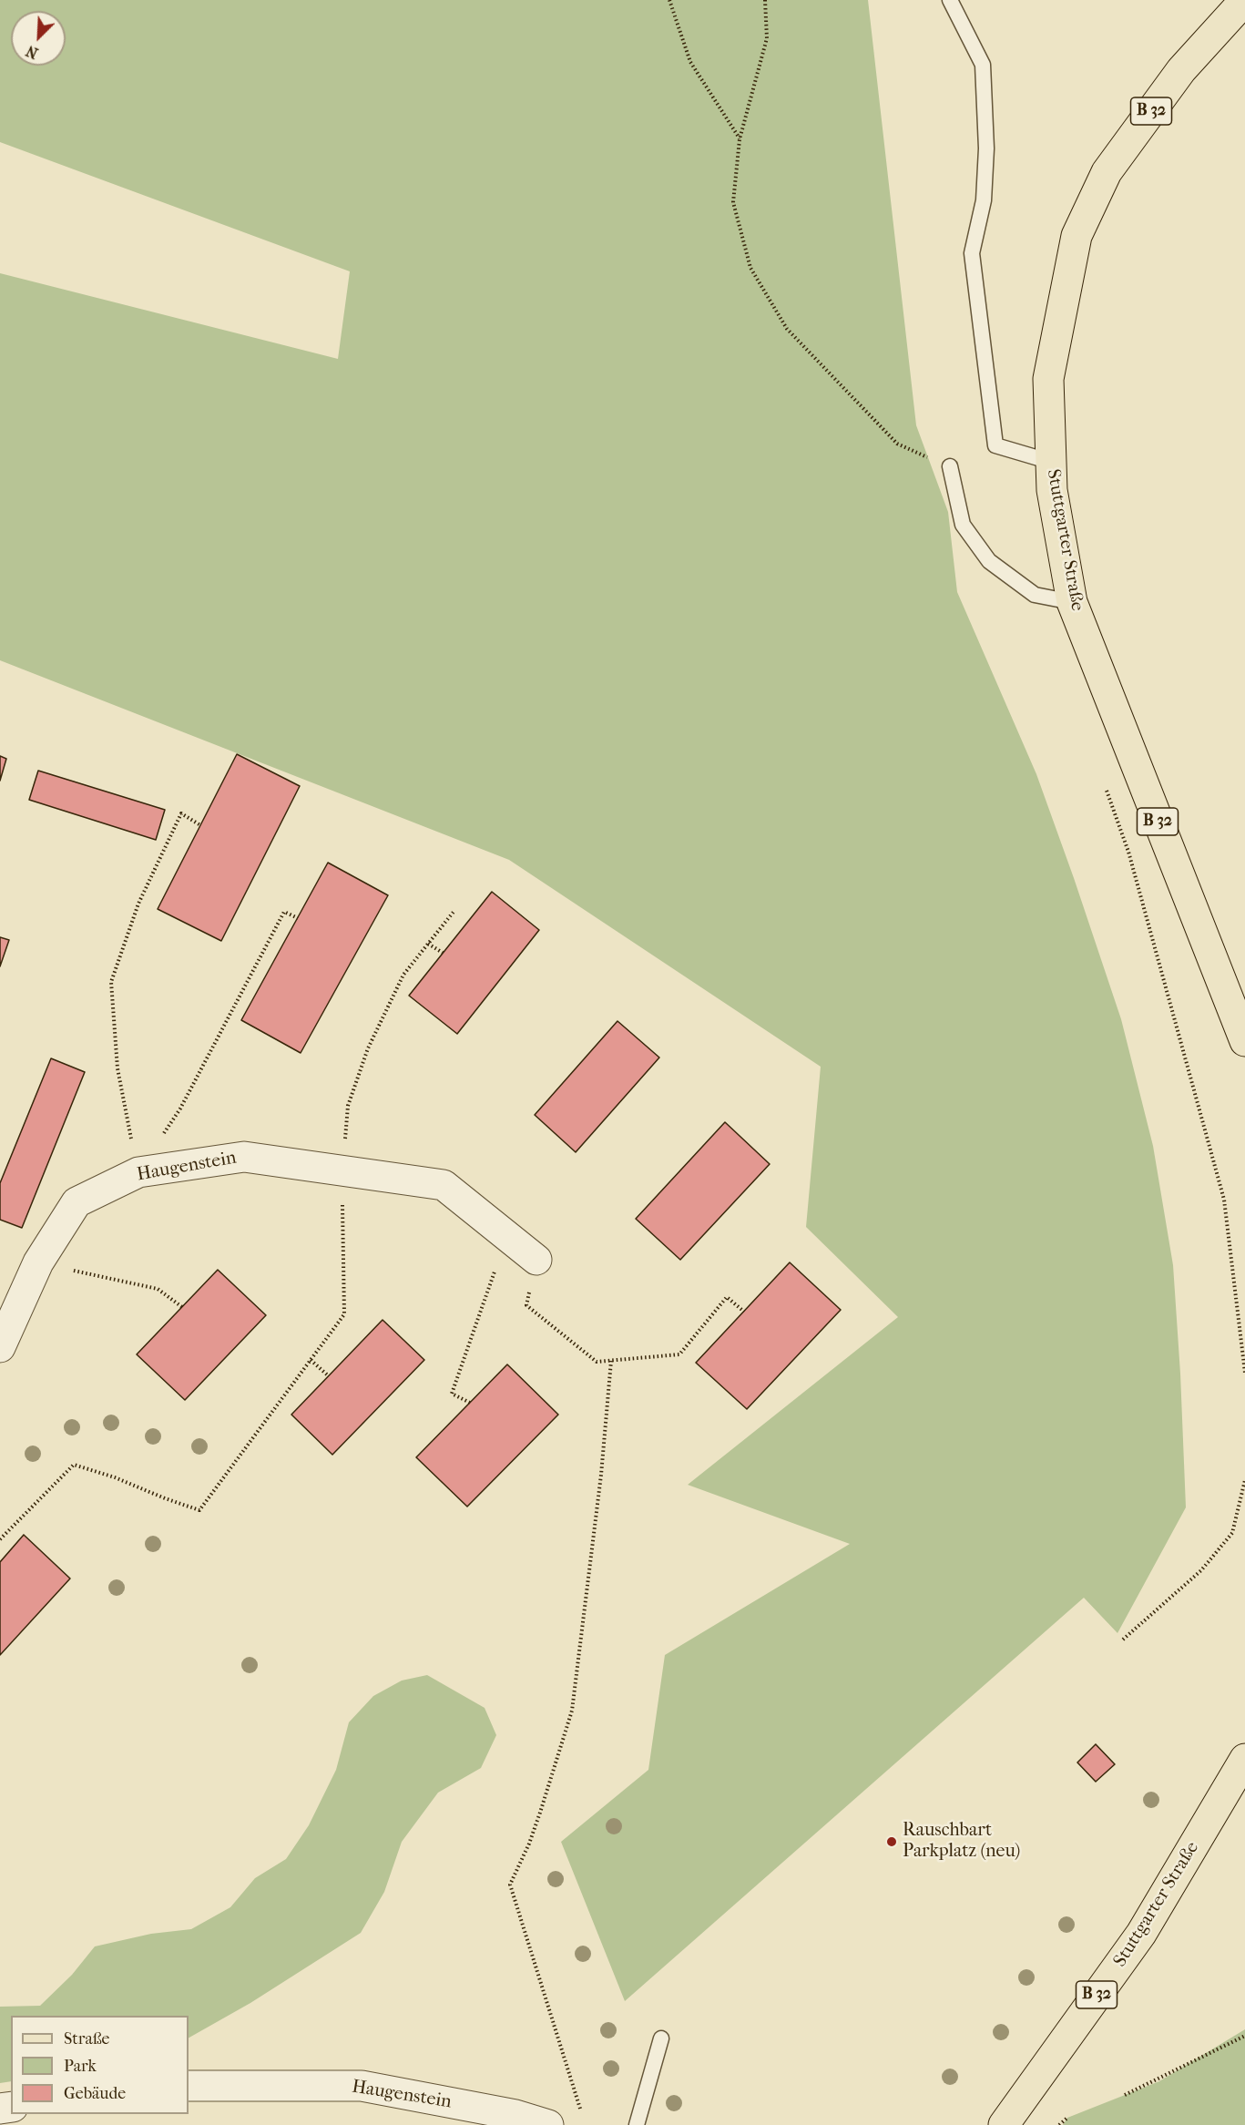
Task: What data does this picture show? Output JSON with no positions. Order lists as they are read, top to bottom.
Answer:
{
  "streets": {
    "main road": ["B 32", "Stuttgarter Straße"],
    "street": ["Haugenstein"]
  },
  "places": ["Rauschbart Parkplatz (neu)"],
  "legend": ["Straße", "Park", "Gebäude"],
  "north": "bottom left"
}
